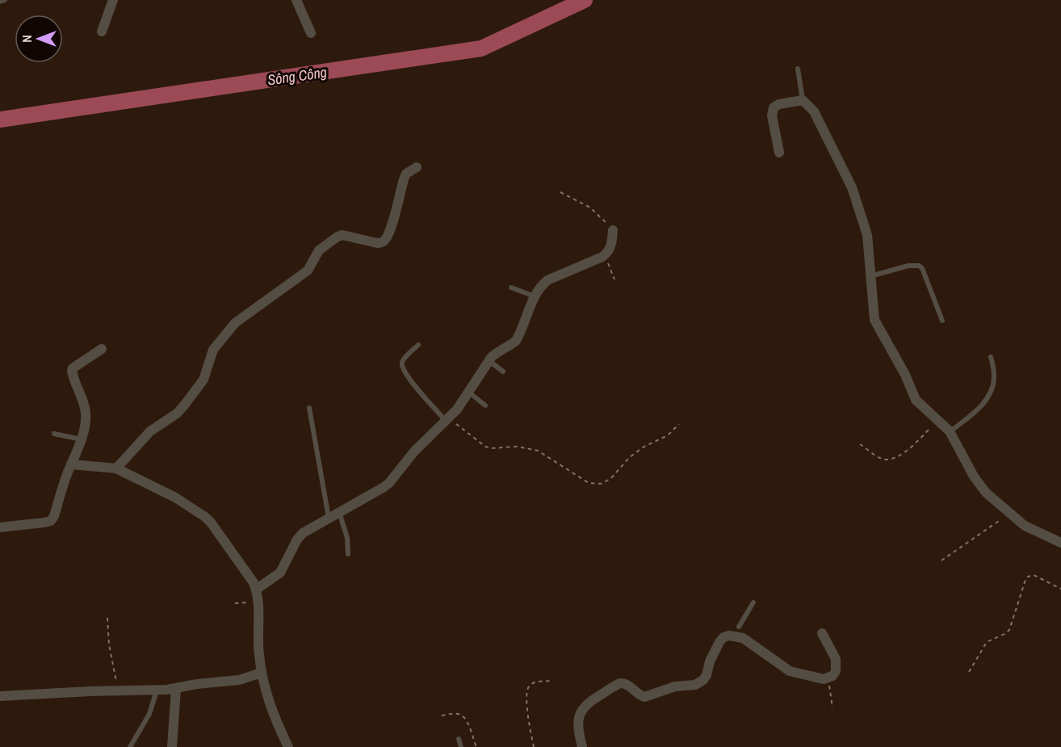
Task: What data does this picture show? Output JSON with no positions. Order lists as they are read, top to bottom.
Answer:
{
  "water": ["Sông Công"],
  "north": "left"
}
